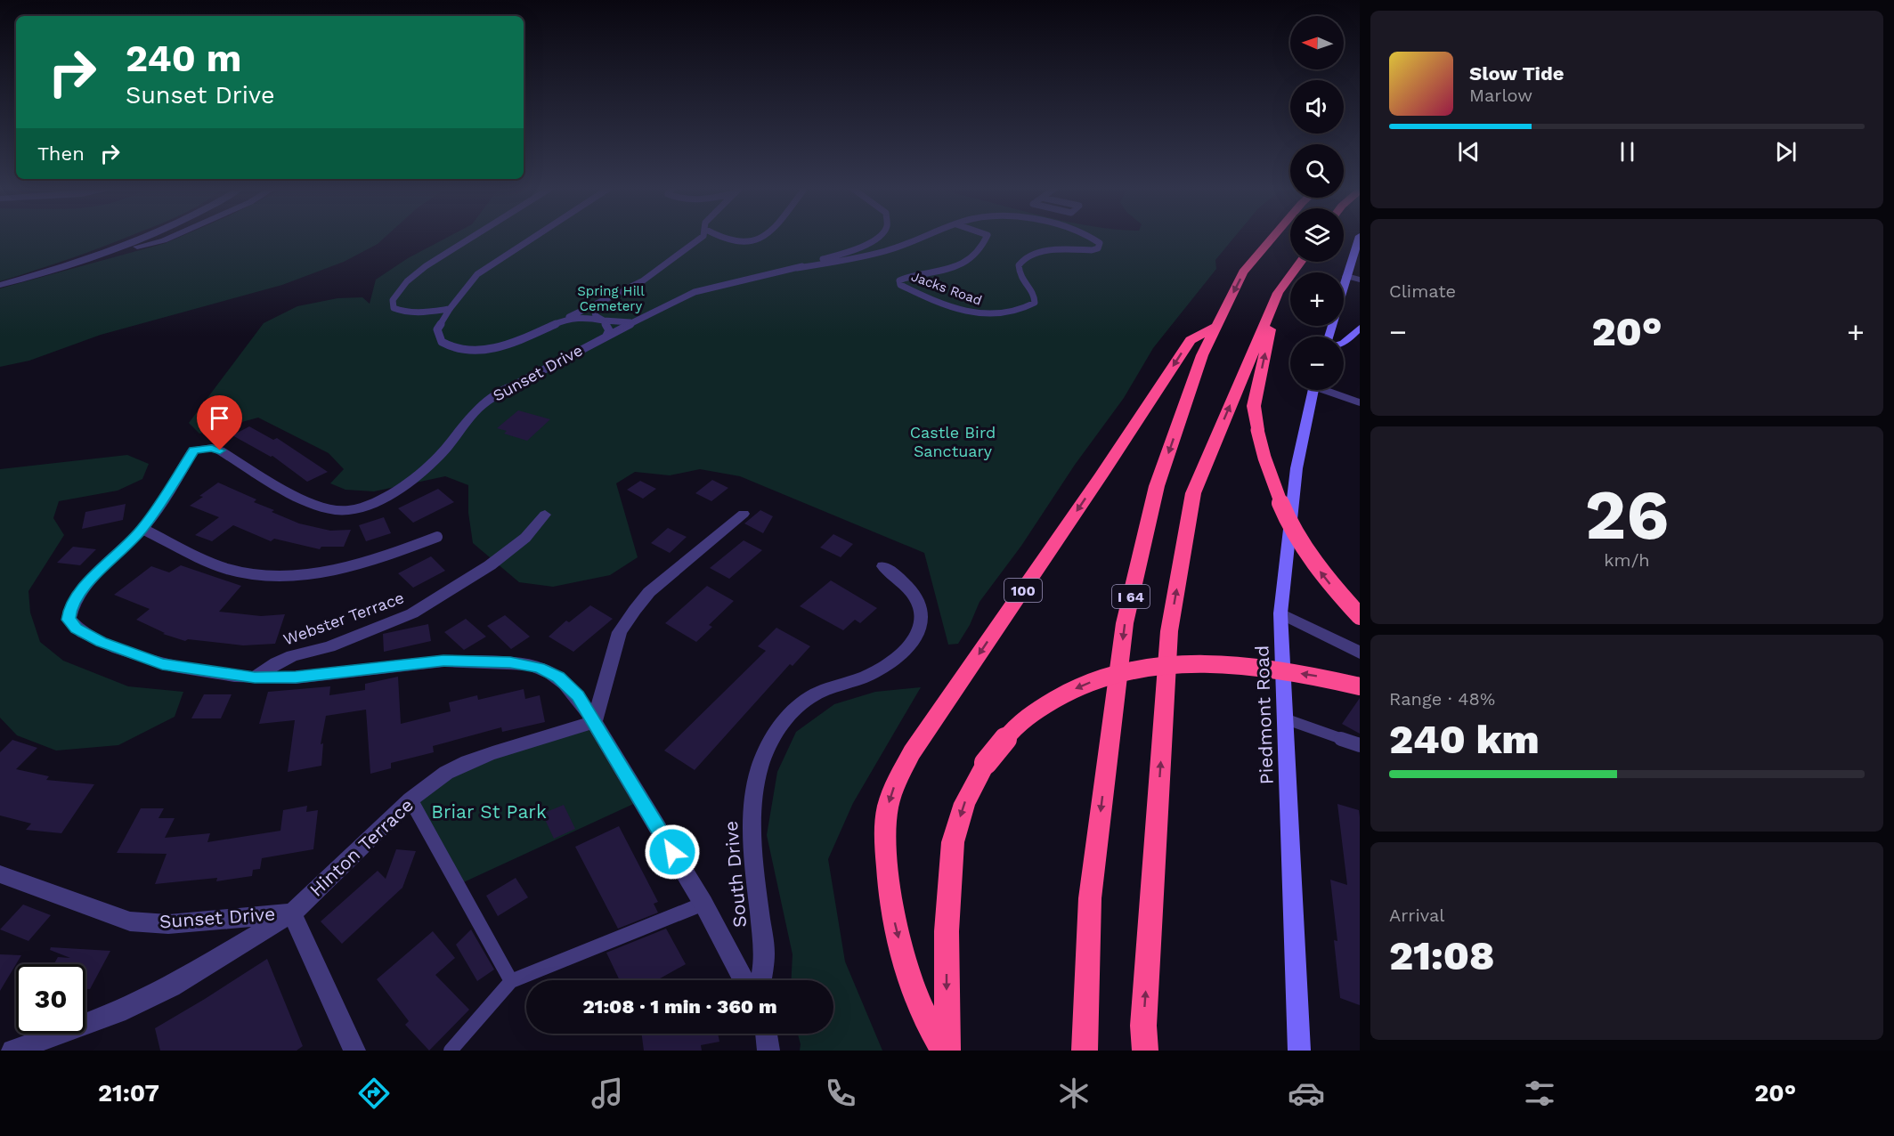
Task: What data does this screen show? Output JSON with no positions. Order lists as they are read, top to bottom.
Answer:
{
  "streets": {
    "highway": ["100", "I 64"],
    "street": [
      "Sunset Drive",
      "Webster Terrace",
      "Piedmont Road",
      "Hinton Terrace",
      "South Drive"
    ],
    "lane": ["Jacks Road"]
  },
  "crossings": [
    ["Jacks Road", "Sunset Drive"],
    ["Sunset Drive", "Webster Terrace"],
    ["Sunset Drive", "Hinton Terrace"],
    ["100", "I 64"]
  ],
  "parks": ["Spring Hill Cemetery", "Castle Bird Sanctuary", "Briar St Park"],
  "north": "left",
  "page": {
    "map_buttons": ["+", "−"],
    "turn": ["240 m", "Sunset Drive"],
    "song": ["Slow Tide", "Marlow"],
    "then": "Then",
    "tile": [
      "Climate",
      ["26", "km/h"],
      ["Range · 48%", "240 km"],
      ["Arrival", "21:08"]
    ],
    "heat": ["−", "20°", "+"],
    "limit": "30",
    "trip": "21:08 · 1 min · 360 m",
    "tabs": ["21:07", "20°"]
  }
}
